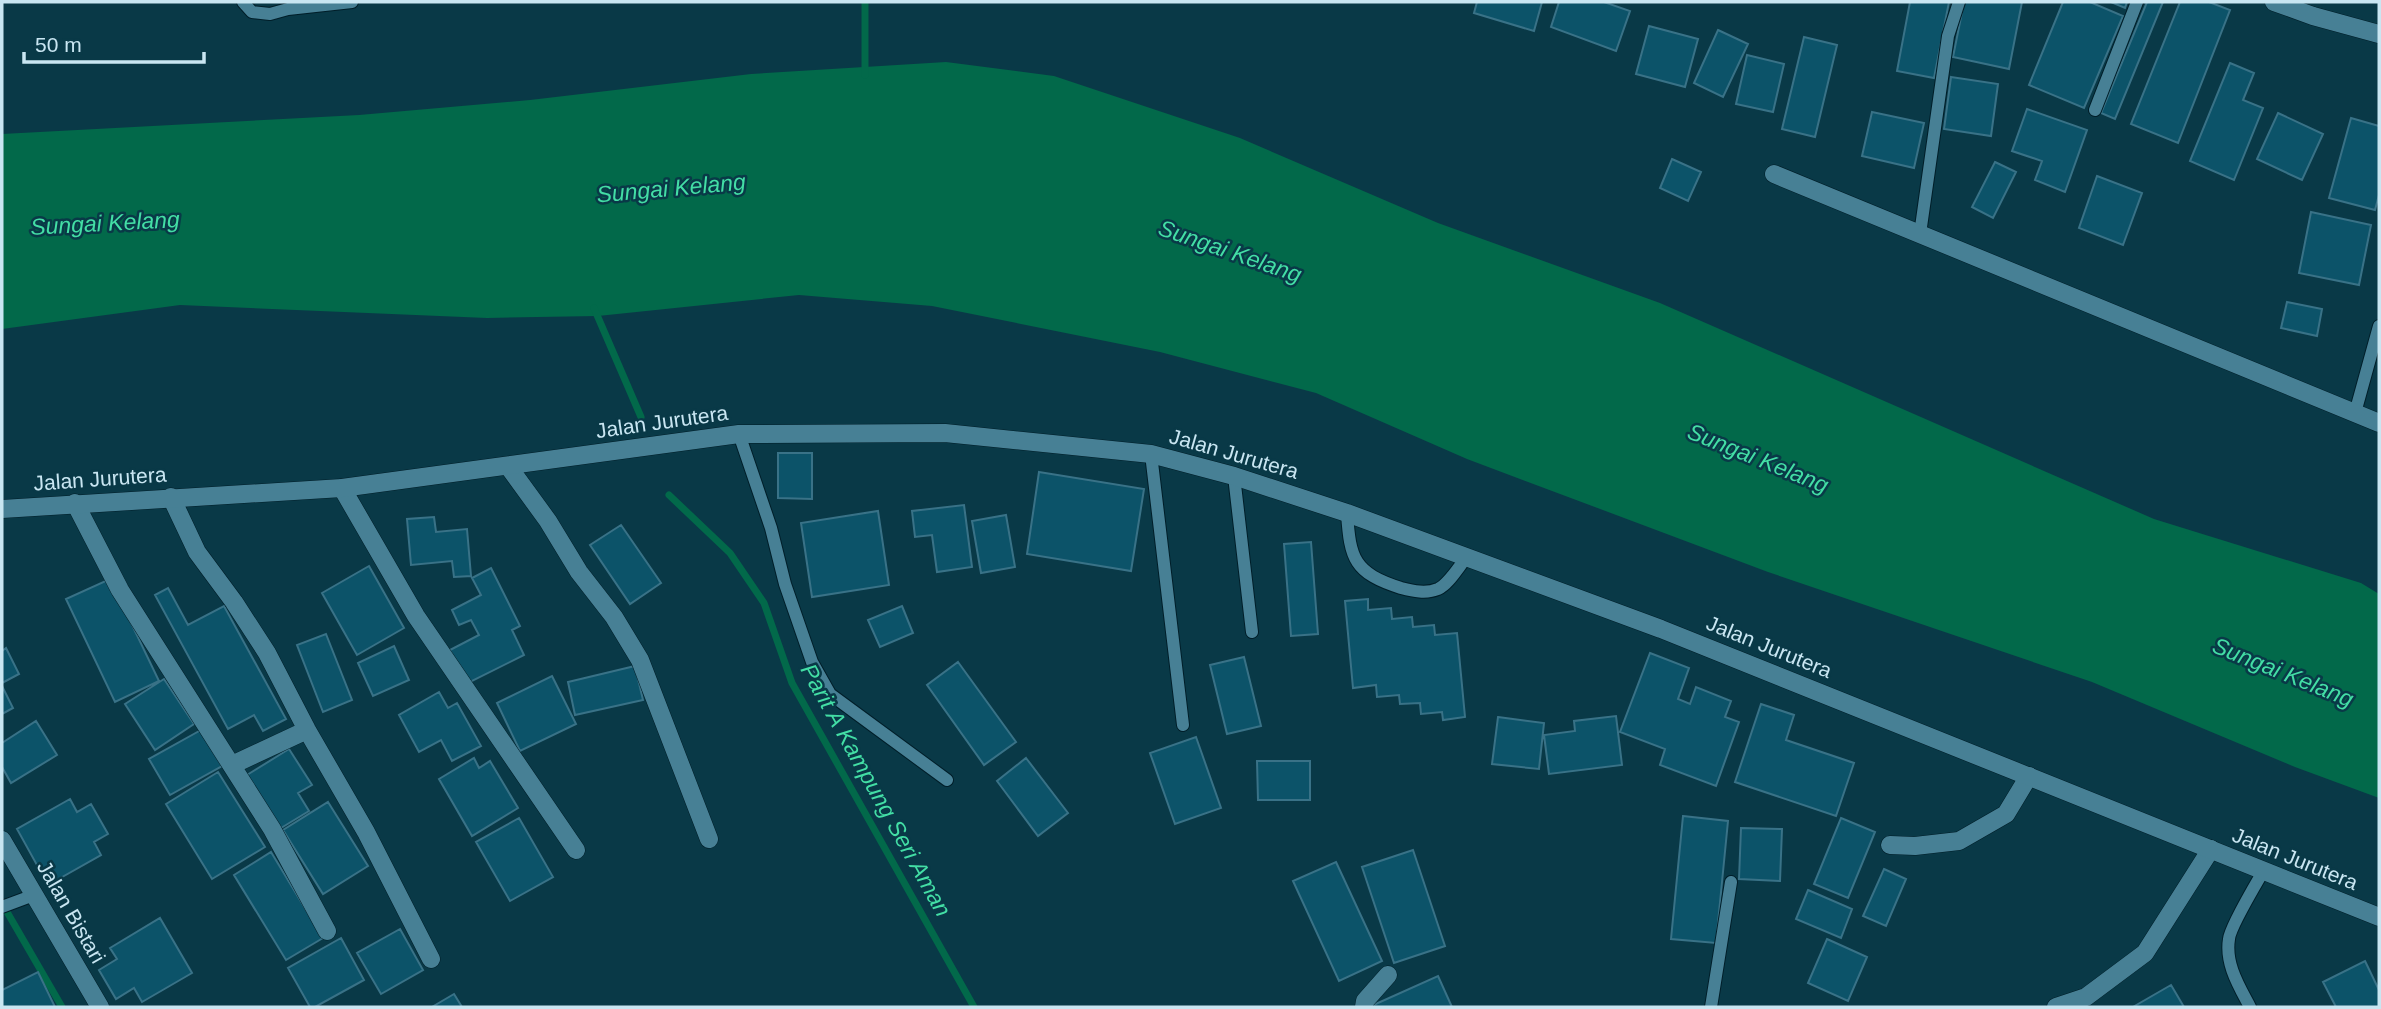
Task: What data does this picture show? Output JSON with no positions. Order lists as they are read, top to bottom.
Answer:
{
  "streets": {
    "street": ["Jalan Jurutera", "Jalan Bistari"]
  },
  "water": ["Sungai Kelang", "Parit A Kampung Seri Aman"],
  "scale_bar": "50 m"
}
